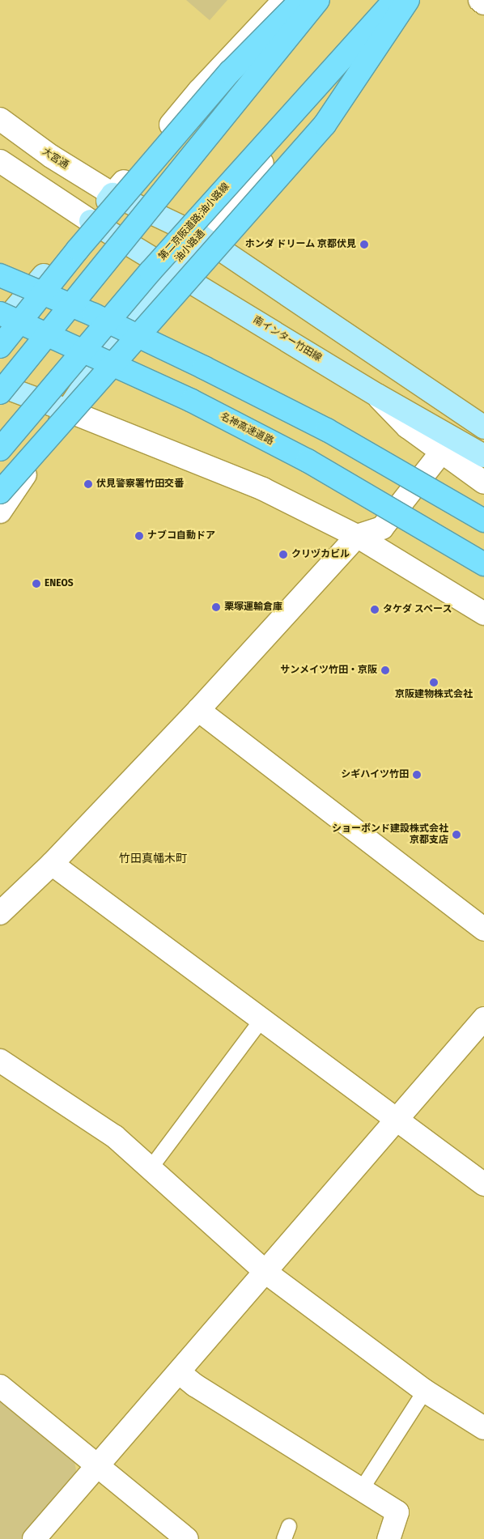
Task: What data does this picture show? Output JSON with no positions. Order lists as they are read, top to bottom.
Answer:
{
  "streets": {
    "highway": ["第二京阪道路;油小路線", "名神高速道路"],
    "main road": ["油小路通", "南インター竹田線"],
    "street": ["大宮通"]
  },
  "crossings": [
    ["油小路通", "南インター竹田線"]
  ],
  "districts": ["竹田真幡木町"],
  "places": [
    "ホンダ ドリーム 京都伏見",
    "伏見警察署竹田交番",
    "ナブコ自動ドア",
    "クリヅカビル",
    "ENEOS",
    "栗塚運輸倉庫",
    "タケダ スペース",
    "サンメイツ竹田・京阪",
    "京阪建物株式会社",
    "シギハイツ竹田",
    "ショーボンド建設株式会社 京都支店"
  ]
}
